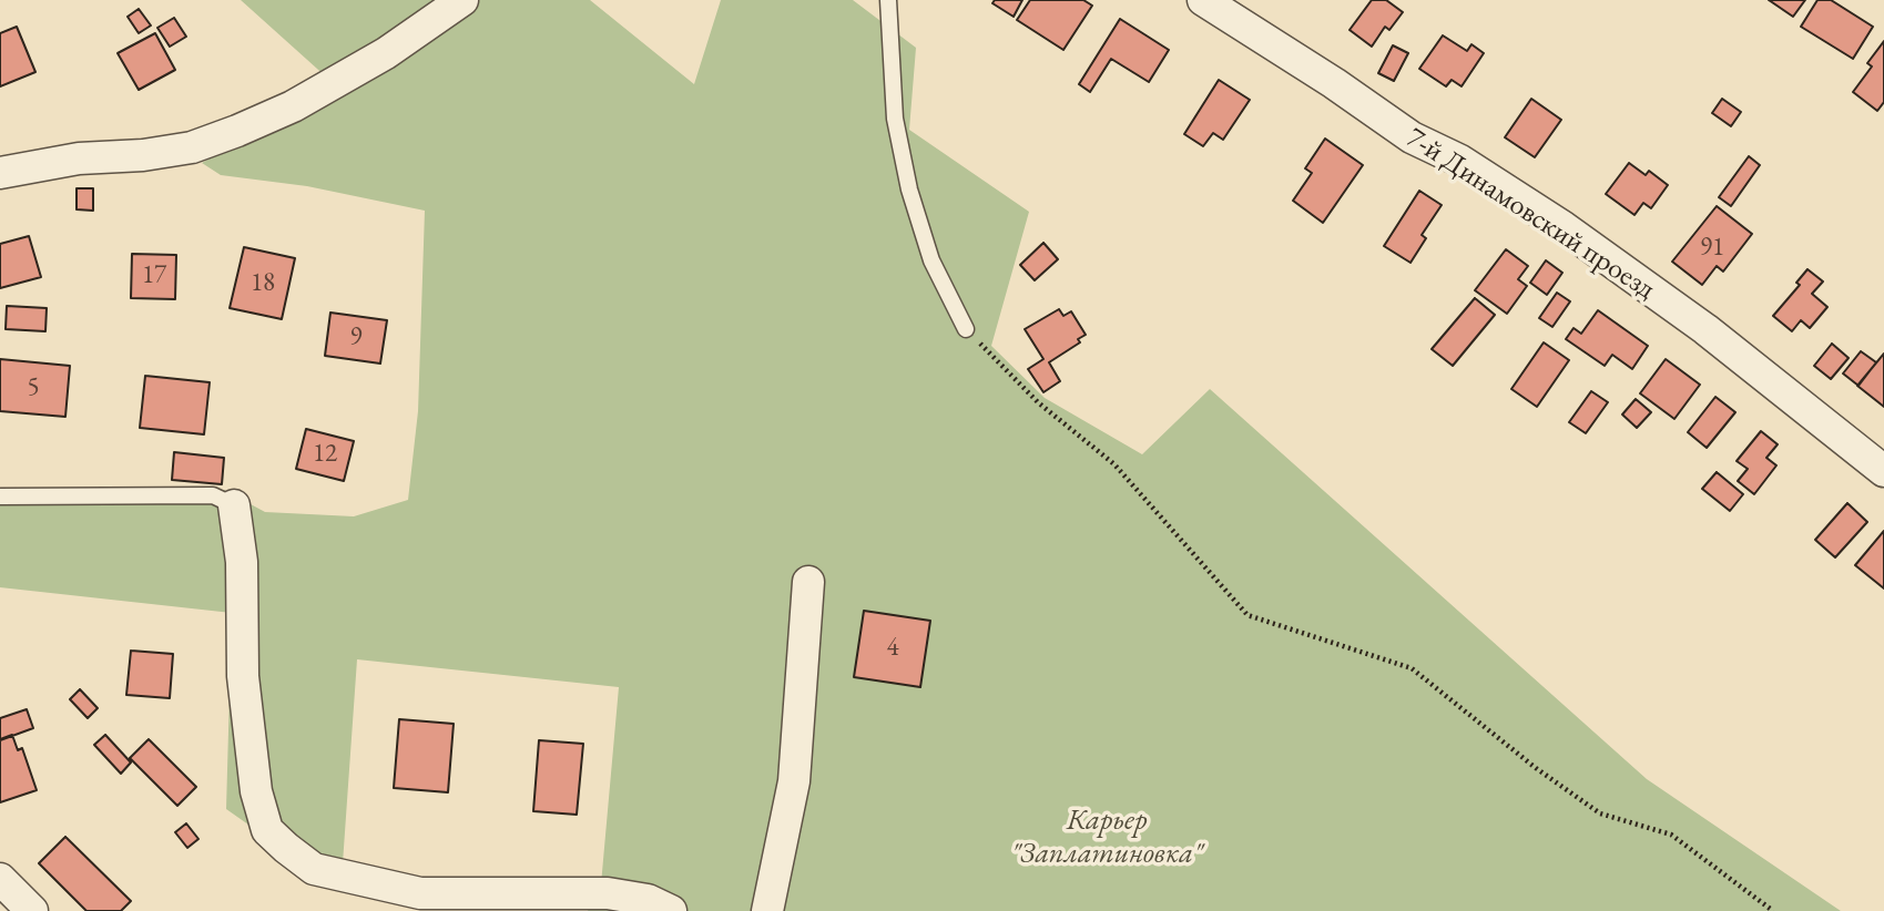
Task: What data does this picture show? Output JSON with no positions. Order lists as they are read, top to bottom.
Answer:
{
  "streets": {
    "street": ["7-й Динамовский проезд"]
  },
  "parks": ["Карьер \"Заплатиновка\""],
  "house_numbers": [
    "91",
    "17",
    "18",
    "9",
    "5",
    "12",
    "4"
  ]
}
